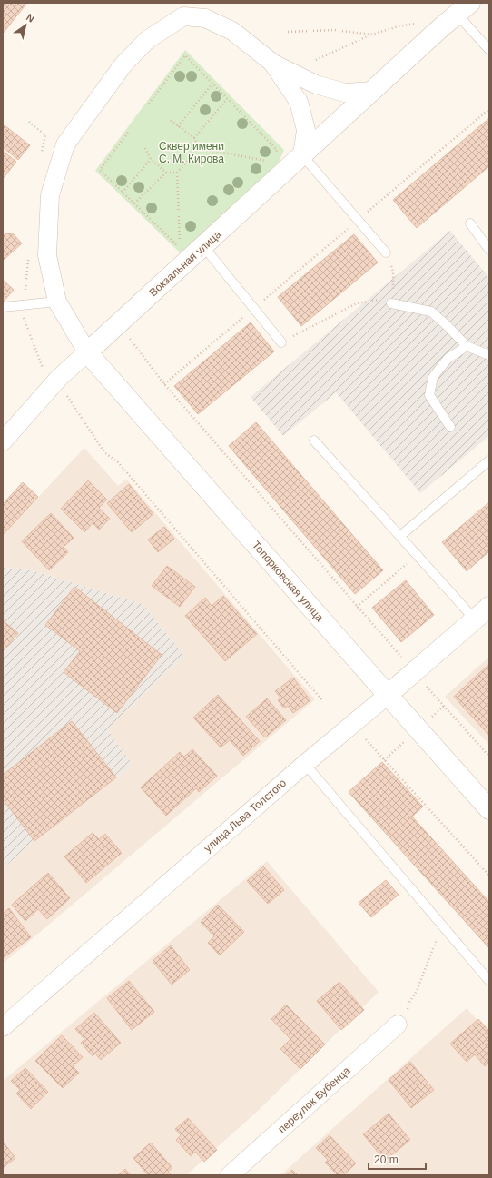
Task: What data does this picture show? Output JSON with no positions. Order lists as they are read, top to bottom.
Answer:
{
  "streets": {
    "street": [
      "Вокзальная улица",
      "Топорковская улица",
      "улица Льва Толстого",
      "переулок Бубенца"
    ]
  },
  "crossings": [
    ["Вокзальная улица", "Топорковская улица"],
    ["Топорковская улица", "улица Льва Толстого"]
  ],
  "parks": ["Сквер имени С. М. Кирова"],
  "scale_bar": "20 m",
  "north": "top right"
}
